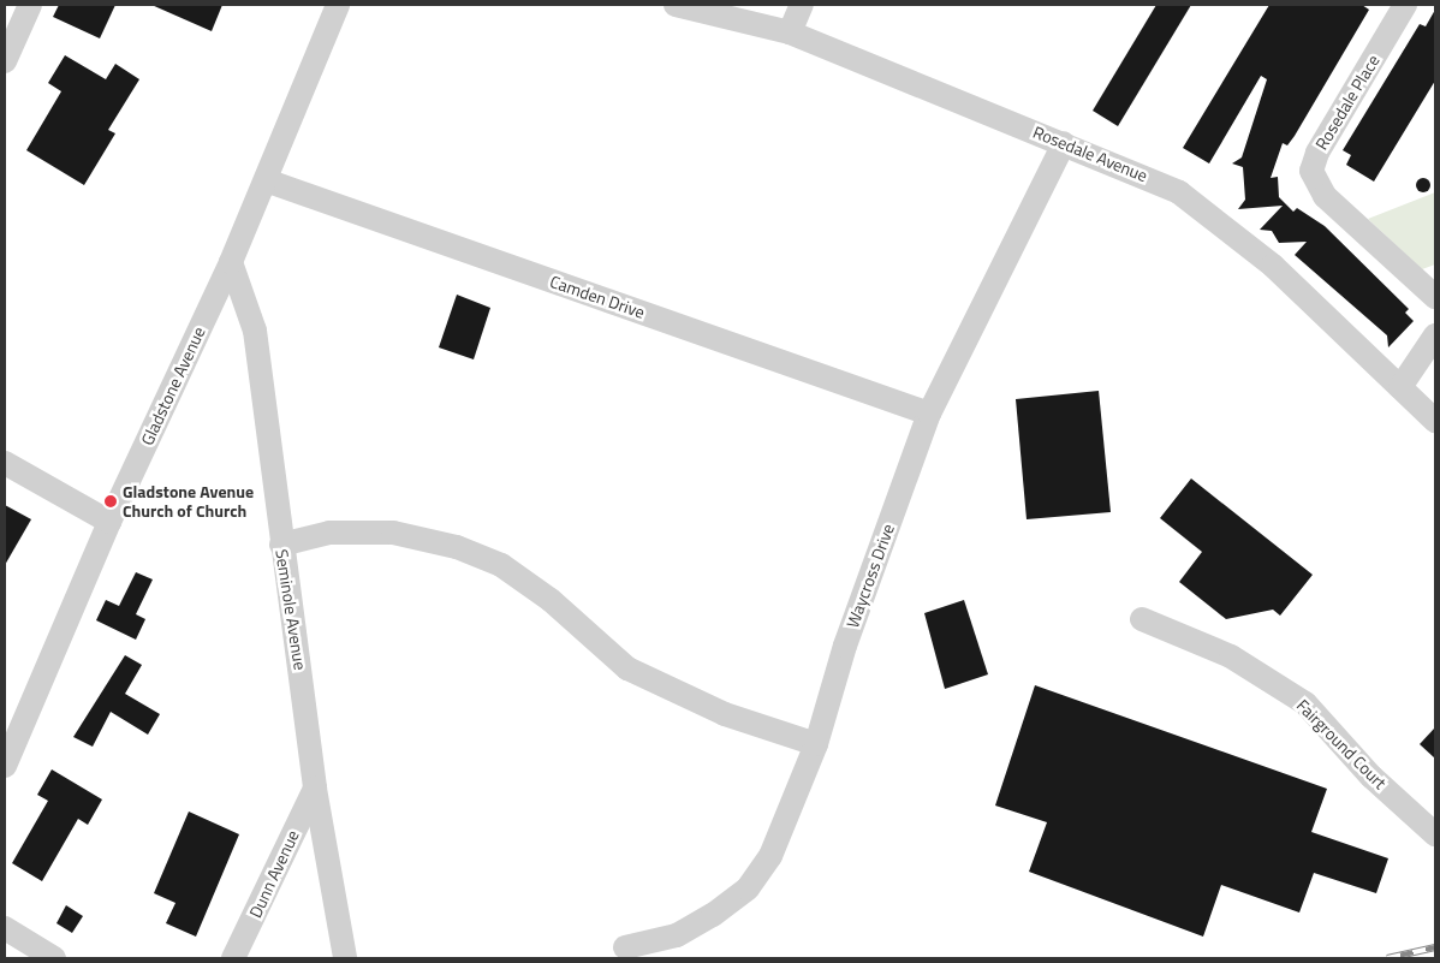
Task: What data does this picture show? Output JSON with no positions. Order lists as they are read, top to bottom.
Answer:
{
  "streets": {
    "street": [
      "Rosedale Place",
      "Rosedale Avenue",
      "Camden Drive",
      "Gladstone Avenue",
      "Waycross Drive",
      "Seminole Avenue",
      "Fairground Court",
      "Dunn Avenue"
    ]
  },
  "crossings": [
    ["Rosedale Avenue", "Waycross Drive"],
    ["Camden Drive", "Gladstone Avenue"],
    ["Camden Drive", "Waycross Drive"],
    ["Gladstone Avenue", "Seminole Avenue"],
    ["Seminole Avenue", "Dunn Avenue"]
  ],
  "places": ["Gladstone Avenue Church of Church"]
}
